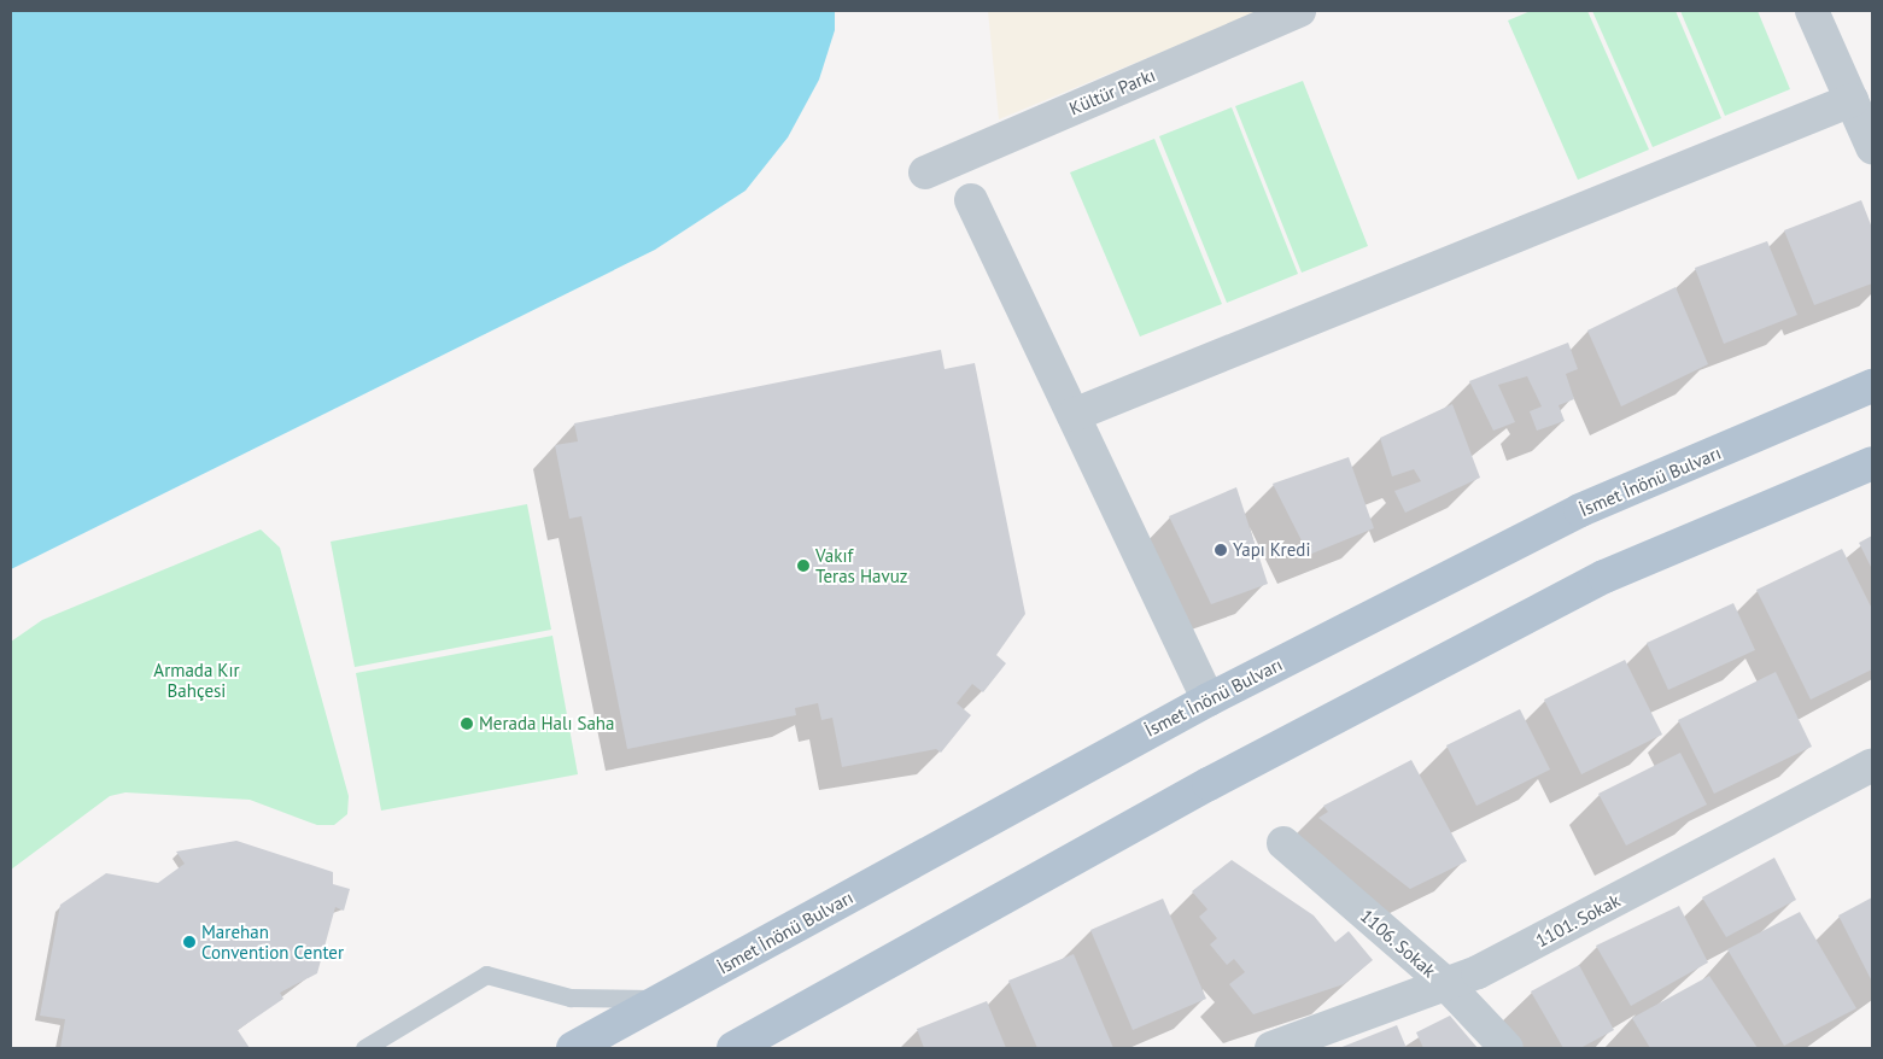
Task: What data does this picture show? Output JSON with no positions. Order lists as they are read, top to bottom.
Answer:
{
  "streets": {
    "main road": ["İsmet İnönü Bulvarı"],
    "street": ["Kültür Parkı", "1101. Sokak", "1106. Sokak"]
  },
  "crossings": [
    ["1101. Sokak", "1106. Sokak"]
  ],
  "parks": ["Armada Kır Bahçesi"],
  "places": [
    "Yapı Kredi",
    "Vakıf Teras Havuz",
    "Merada Halı Saha",
    "Marehan Convention Center"
  ]
}
